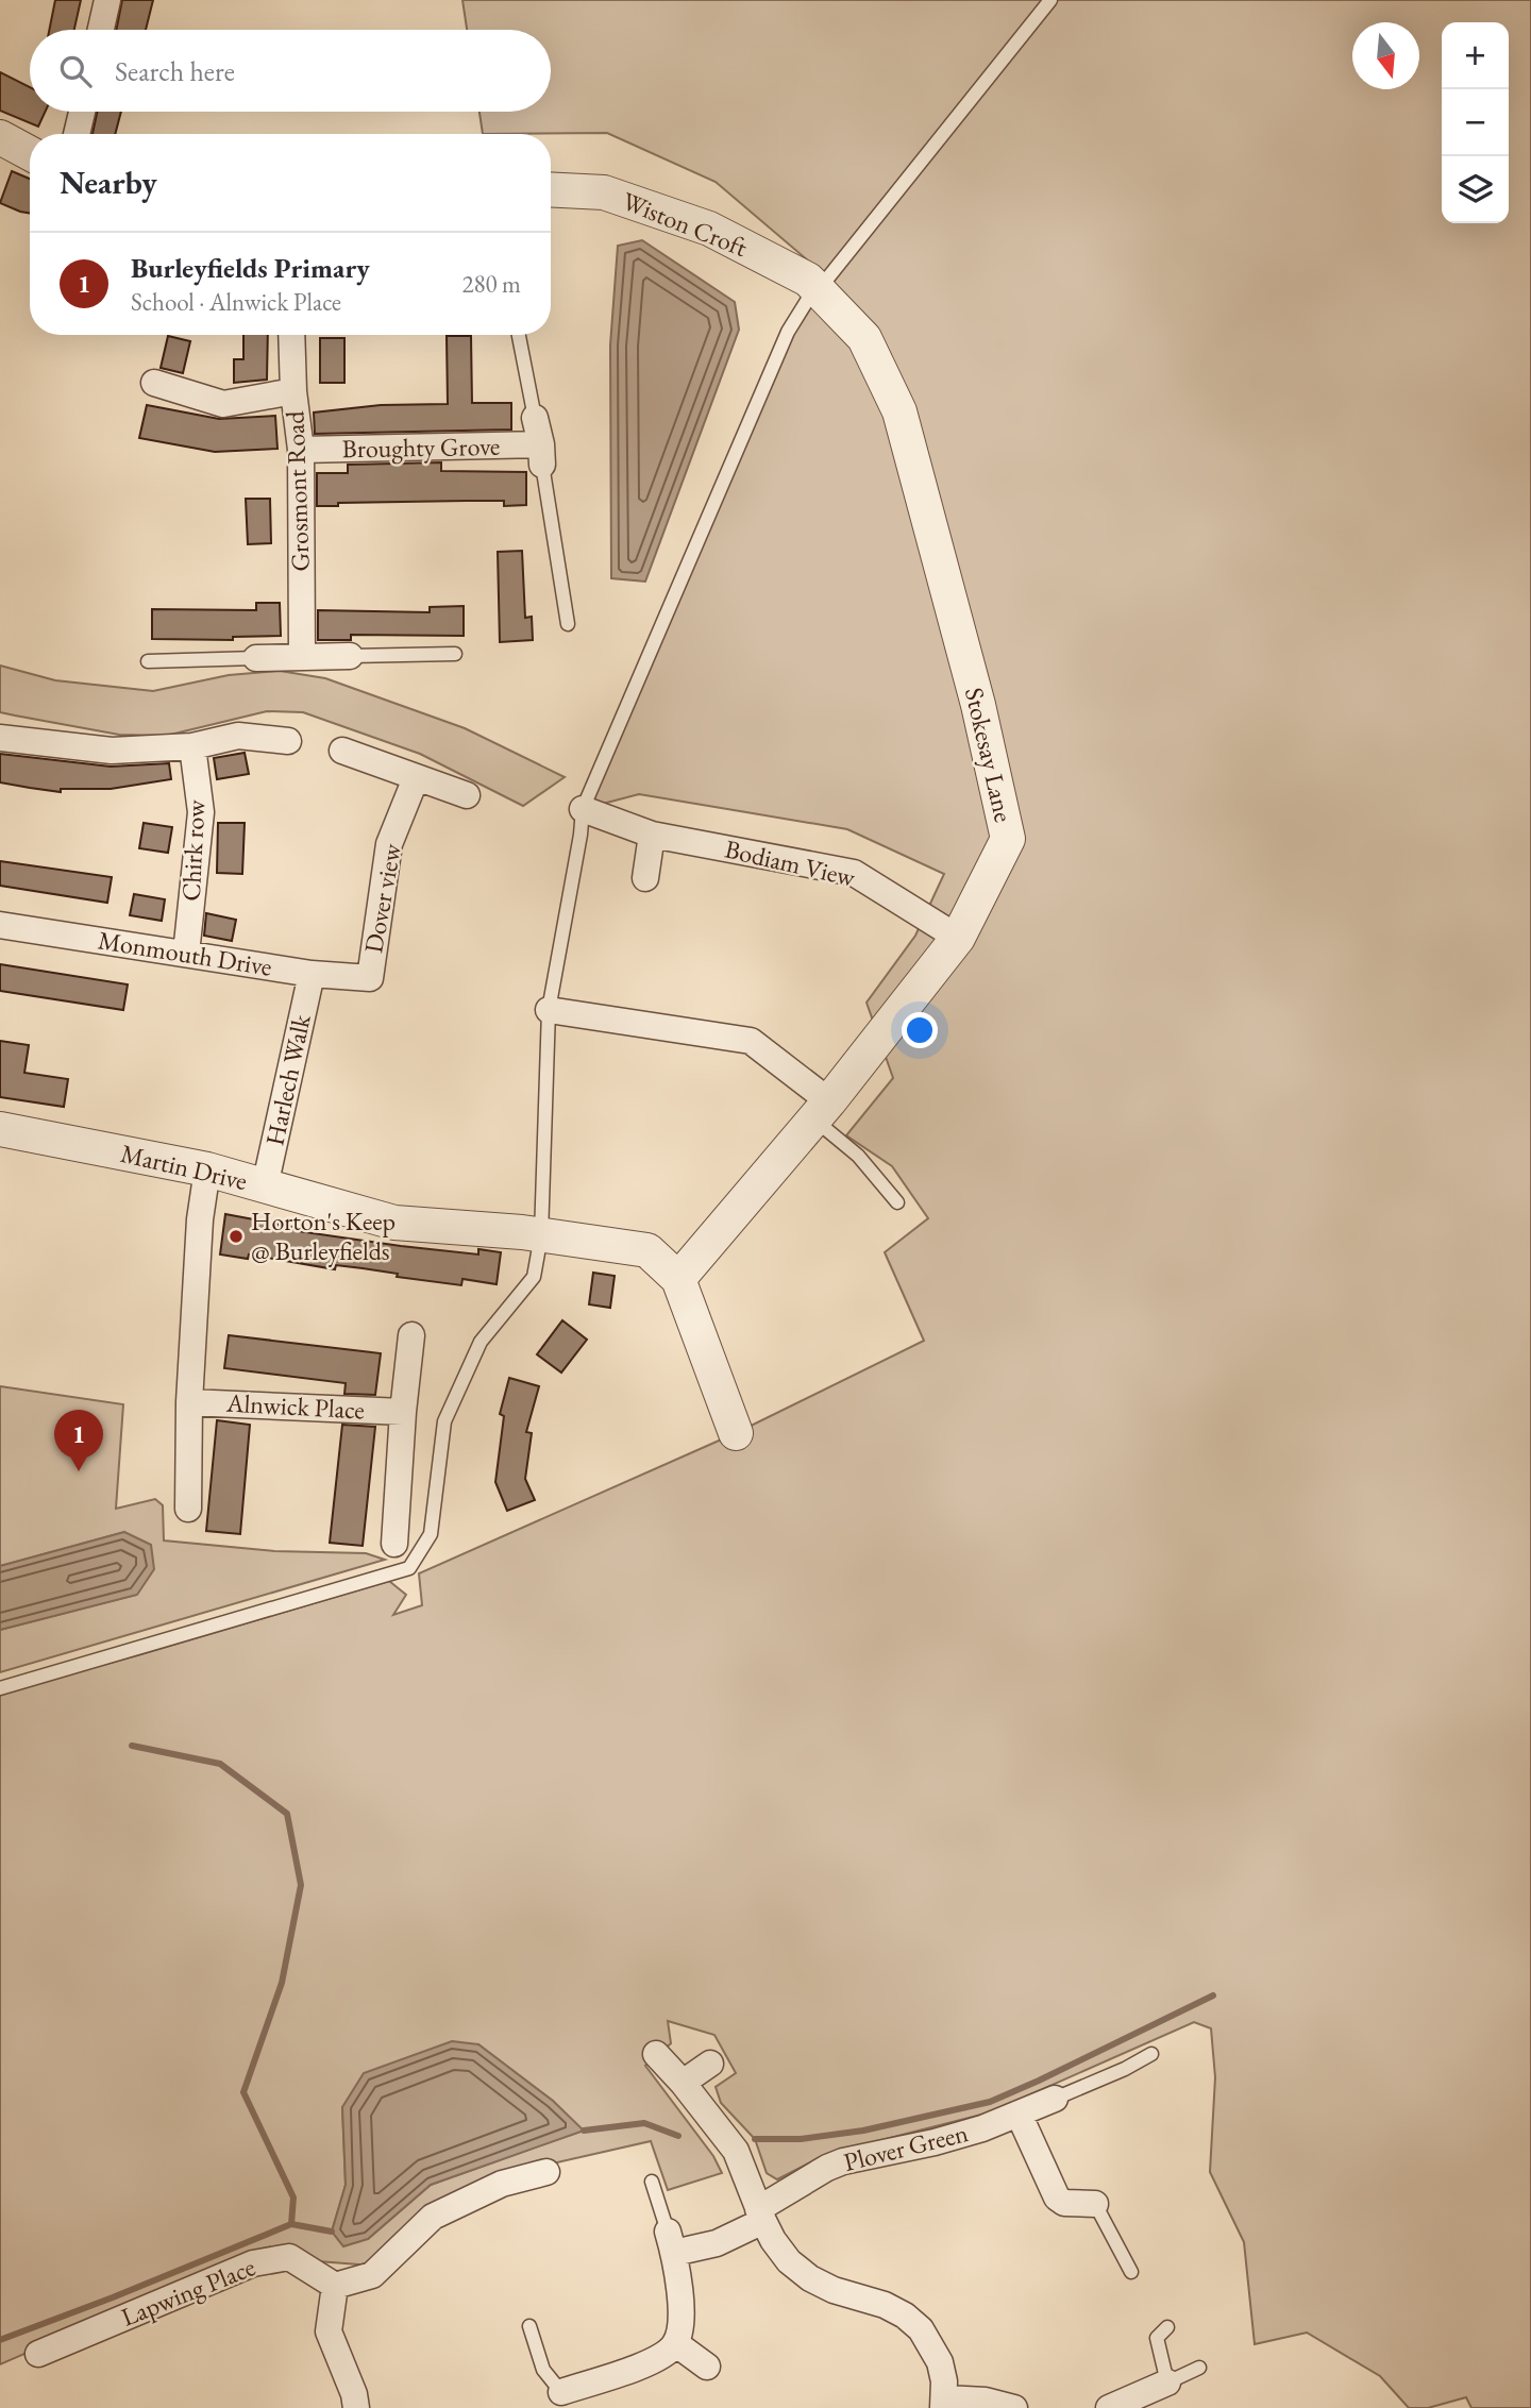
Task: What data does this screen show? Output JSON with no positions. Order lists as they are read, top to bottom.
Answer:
{
  "streets": {
    "street": [
      "Wiston Croft",
      "Broughty Grove",
      "Grosmont Road",
      "Stokesay Lane",
      "Chirk row",
      "Bodiam View",
      "Dover view",
      "Monmouth Drive",
      "Harlech Walk",
      "Martin Drive",
      "Alnwick Place",
      "Plover Green",
      "Lapwing Place"
    ]
  },
  "crossings": [
    ["Wiston Croft", "Stokesay Lane"],
    ["Broughty Grove", "Grosmont Road"],
    ["Stokesay Lane", "Bodiam View"],
    ["Stokesay Lane", "Martin Drive"],
    ["Chirk row", "Monmouth Drive"],
    ["Dover view", "Monmouth Drive"],
    ["Monmouth Drive", "Harlech Walk"],
    ["Harlech Walk", "Martin Drive"]
  ],
  "places": ["Horton's Keep @ Burleyfields"],
  "north": "bottom",
  "page": {
    "map_buttons": ["+", "−"],
    "search": "Search here",
    "heading": "Nearby",
    "list": [
      {
        "mark": "1",
        "name": "Burleyfields Primary",
        "note": "School · Alnwick Place",
        "value": "280 m"
      }
    ],
    "pins": "1"
  }
}
